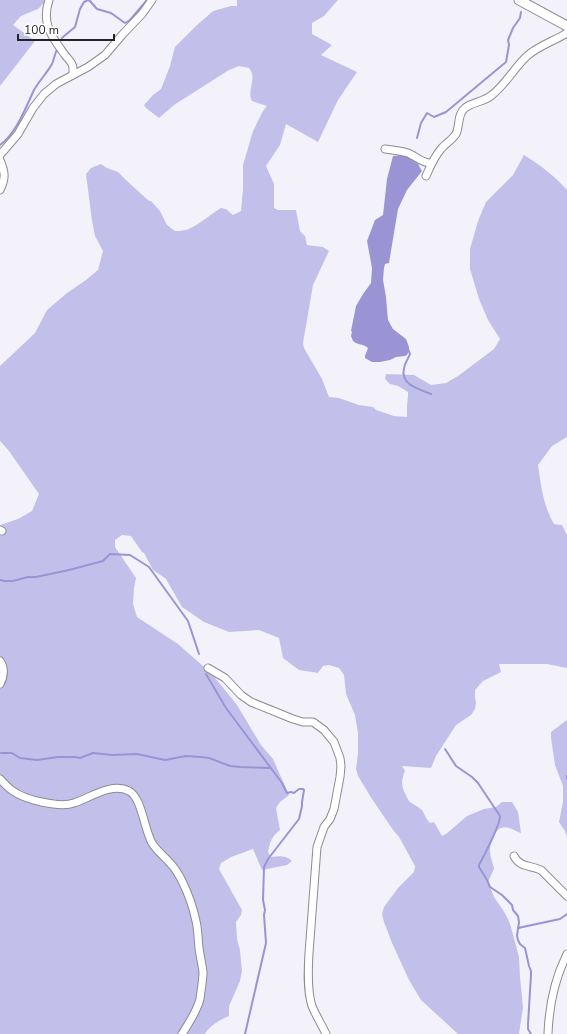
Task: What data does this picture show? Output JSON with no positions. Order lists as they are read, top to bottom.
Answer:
{
  "scale_bar": "100 m"
}
